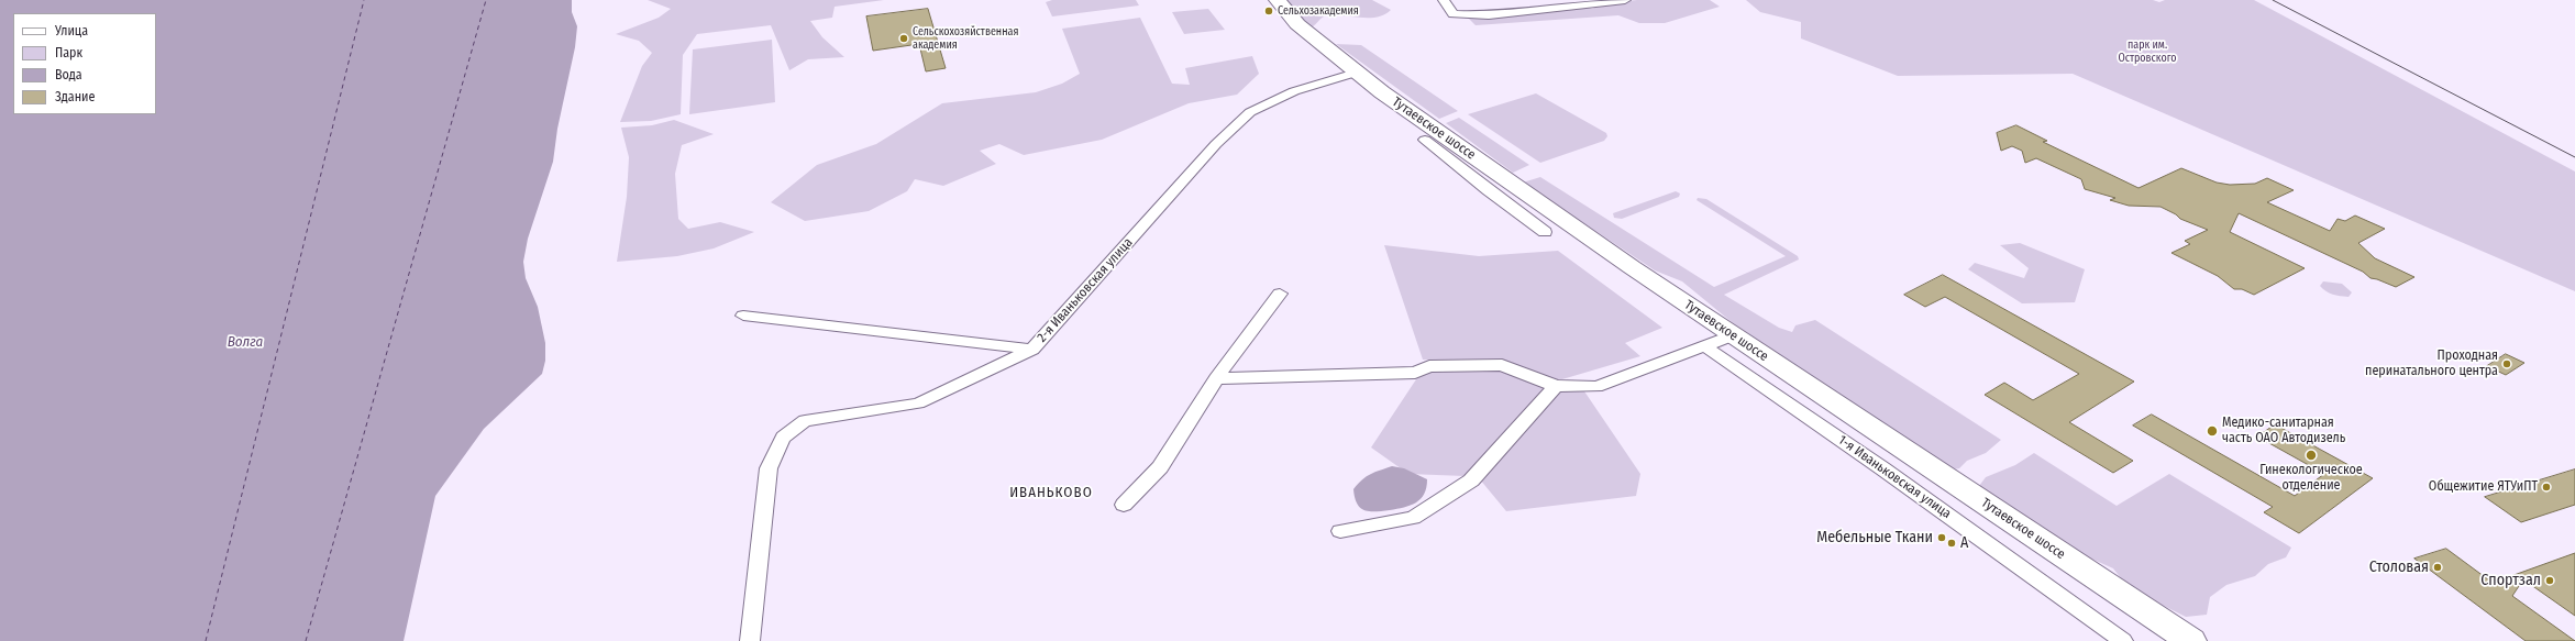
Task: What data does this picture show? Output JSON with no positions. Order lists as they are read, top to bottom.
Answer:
{
  "streets": {
    "main road": ["Тутаевское шоссе"],
    "street": ["2-я Иваньковская улица", "1-я Иваньковская улица"]
  },
  "crossings": [
    ["Тутаевское шоссе", "2-я Иваньковская улица"],
    ["Тутаевское шоссе", "1-я Иваньковская улица"]
  ],
  "districts": ["ИВАНЬКОВО"],
  "water": ["Волга"],
  "parks": ["парк им. Островского"],
  "places": [
    "Сельхозакадемия",
    "Сельскохозяйственная академия",
    "Проходная перинатального центра",
    "Медико-санитарная часть ОАО Автодизель",
    "Гинекологическое отделение",
    "Общежитие ЯТУиПТ",
    "Мебельные Ткани",
    "А",
    "Столовая",
    "Спортзал"
  ],
  "legend": [
    "Улица",
    "Парк",
    "Вода",
    "Здание"
  ]
}
